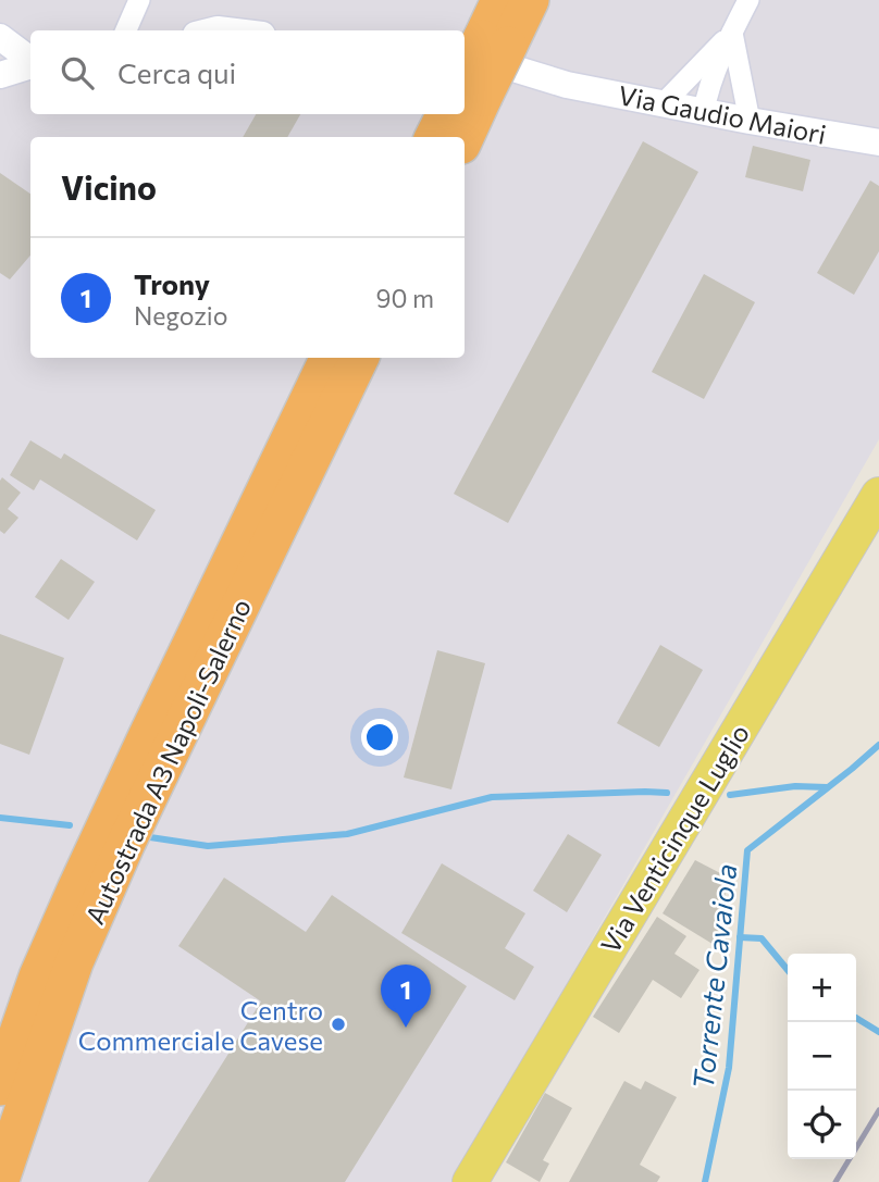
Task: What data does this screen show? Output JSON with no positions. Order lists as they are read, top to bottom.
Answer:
{
  "streets": {
    "highway": ["Autostrada A3 Napoli-Salerno"],
    "main road": ["Via Venticinque Luglio"],
    "street": ["Via Gaudio Maiori"]
  },
  "water": ["Torrente Cavaiola"],
  "places": ["Centro Commerciale Cavese"],
  "page": {
    "search": "Cerca qui",
    "heading": "Vicino",
    "list": [
      {
        "mark": "1",
        "name": "Trony",
        "note": "Negozio",
        "value": "90 m"
      }
    ],
    "map_buttons": ["+", "−"],
    "pins": "1"
  }
}
